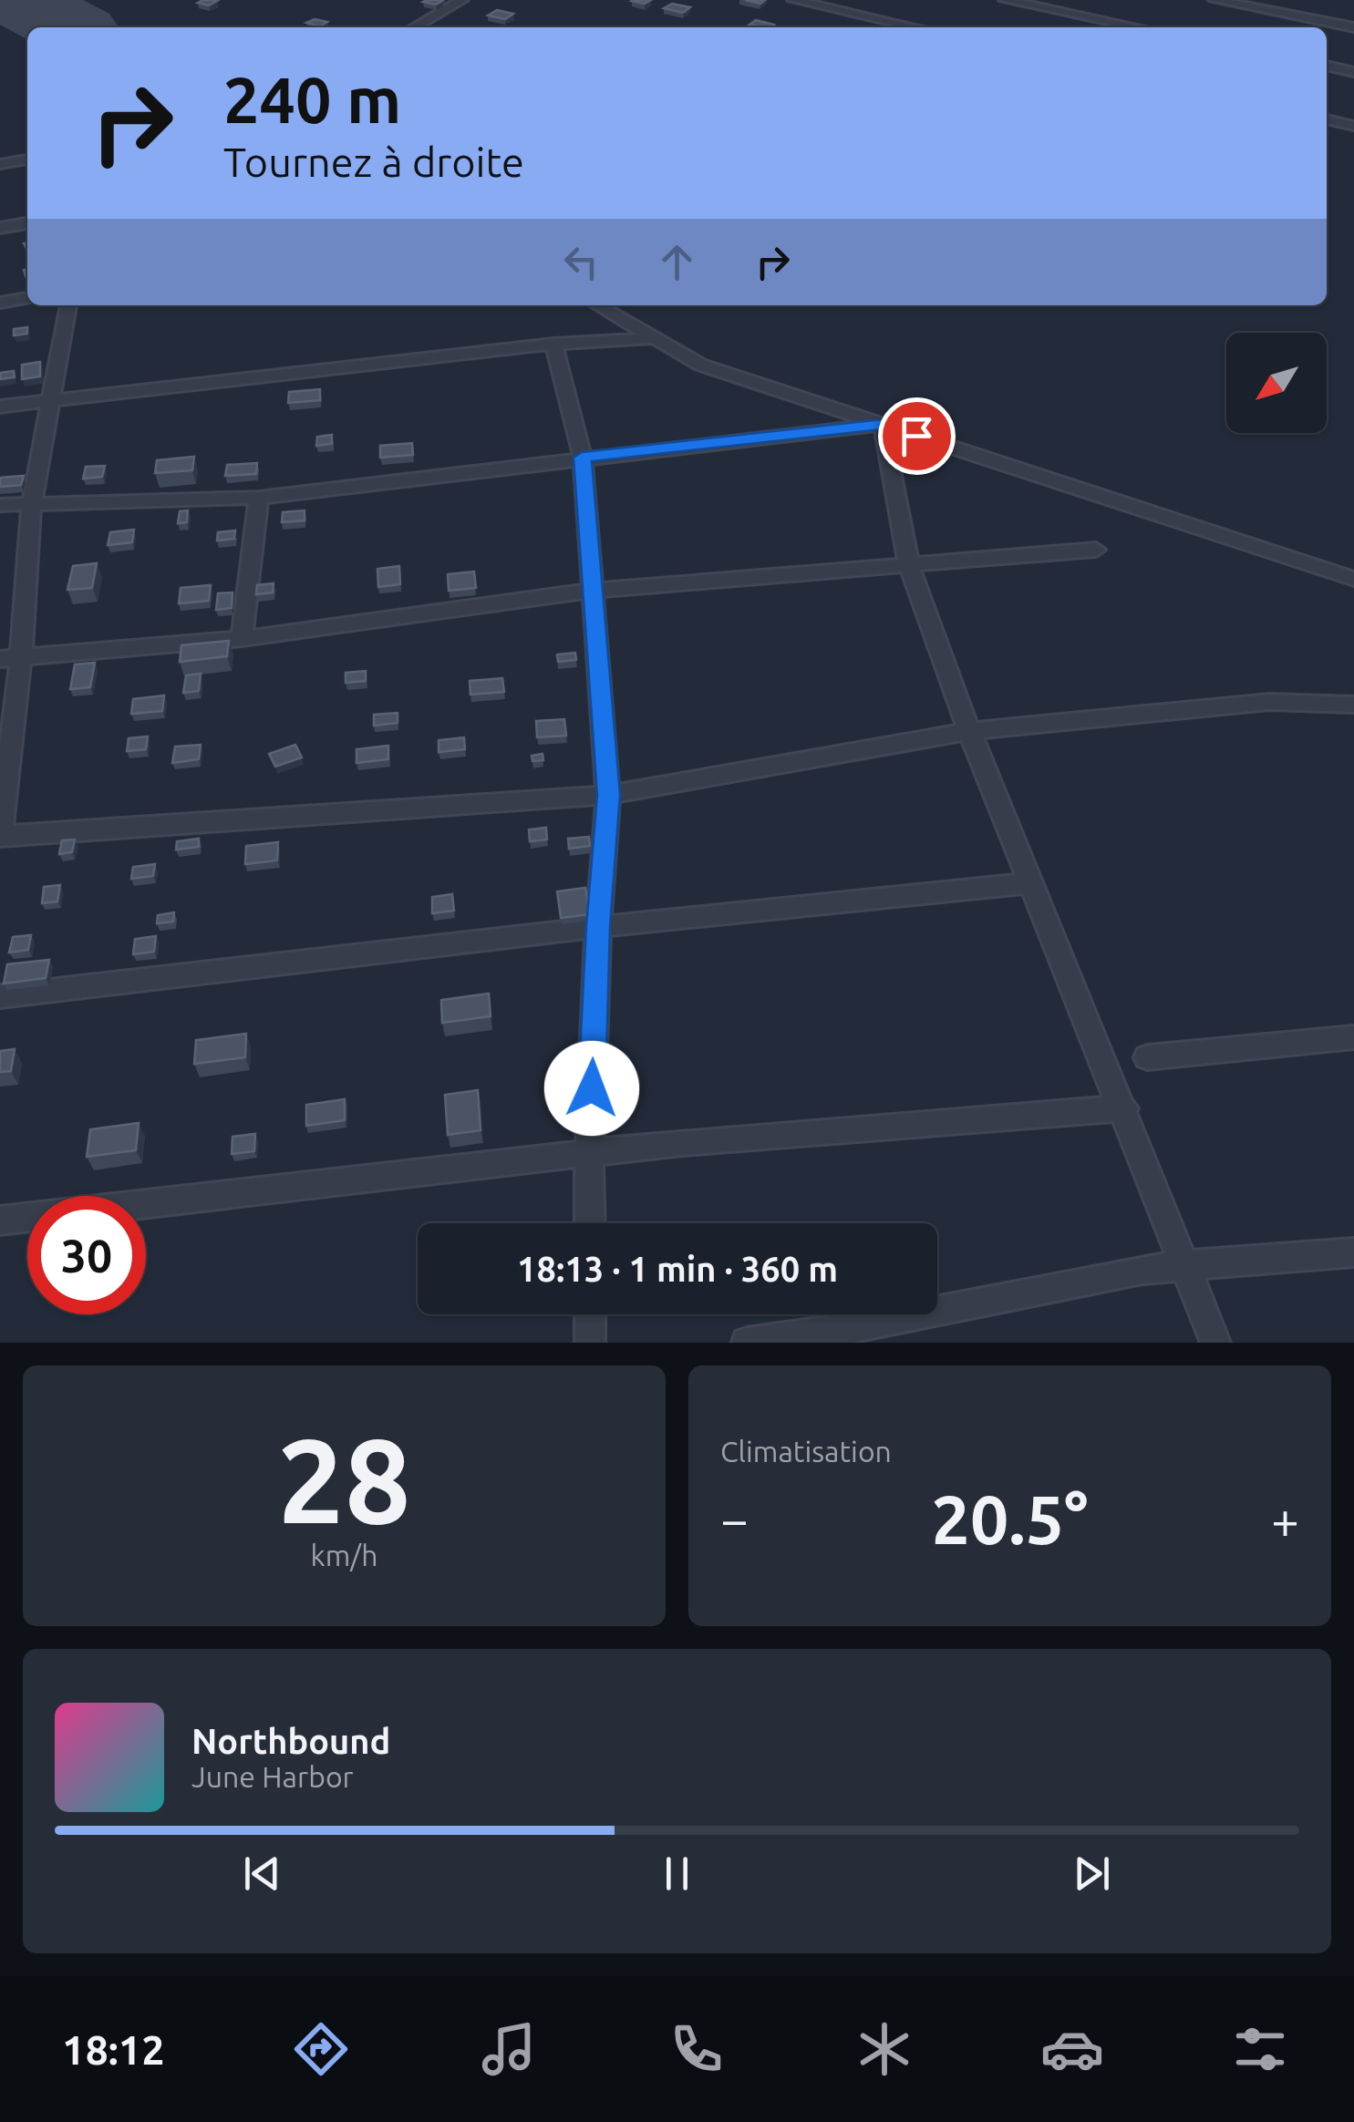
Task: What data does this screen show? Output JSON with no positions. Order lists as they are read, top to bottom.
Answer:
{
  "north": "bottom left",
  "page": {
    "turn": ["240 m", "Tournez à droite"],
    "limit": "30",
    "trip": "18:13 · 1 min · 360 m",
    "tile": [
      ["28", "km/h"],
      "Climatisation"
    ],
    "heat": ["−", "20.5°", "+"],
    "song": ["Northbound", "June Harbor"],
    "tabs": "18:12"
  }
}
